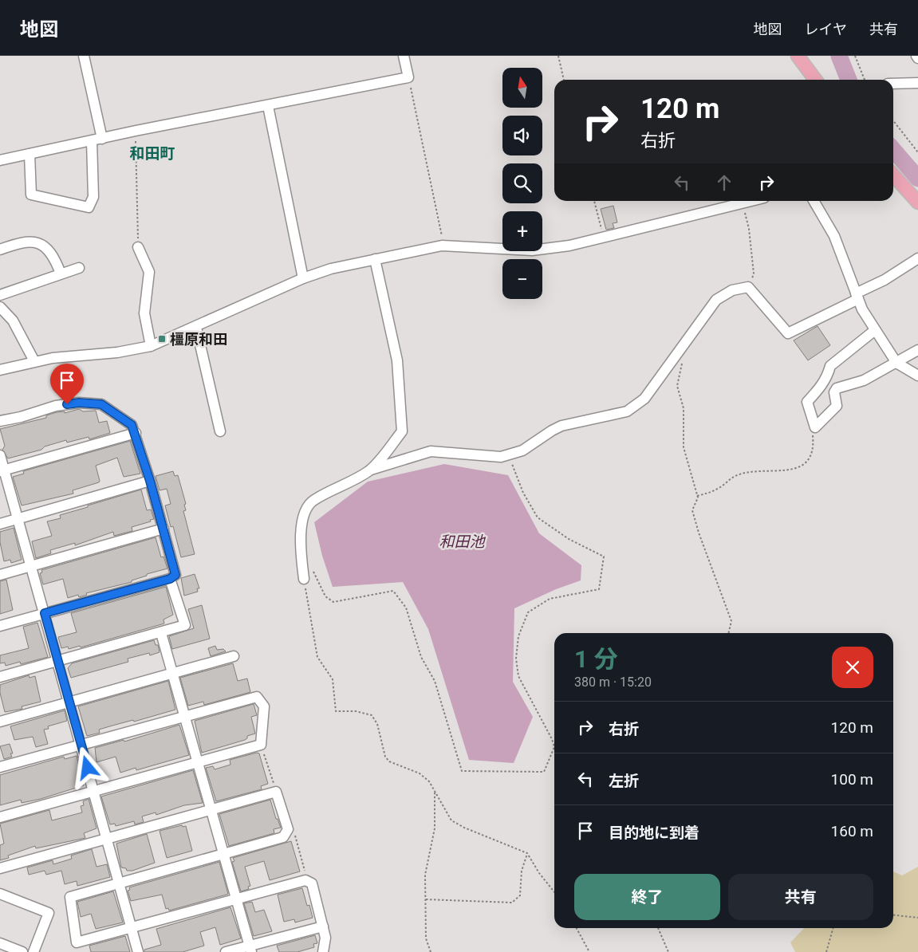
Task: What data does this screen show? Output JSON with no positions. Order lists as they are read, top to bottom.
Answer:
{
  "districts": ["和田町"],
  "water": ["和田池"],
  "places": {
    "transit": ["橿原和田"]
  },
  "north": "top",
  "page": {
    "header": "地図",
    "nav": ["地図", "レイヤ", "共有"],
    "map_buttons": ["+", "−"],
    "turn": ["120 m", "右折"],
    "heading": ["1 分", "380 m · 15:20"],
    "list": [
      {
        "name": "右折",
        "value": "120 m"
      },
      {
        "name": "左折",
        "value": "100 m"
      },
      {
        "name": "目的地に到着",
        "value": "160 m"
      }
    ],
    "buttons": ["終了", "共有"]
  }
}
